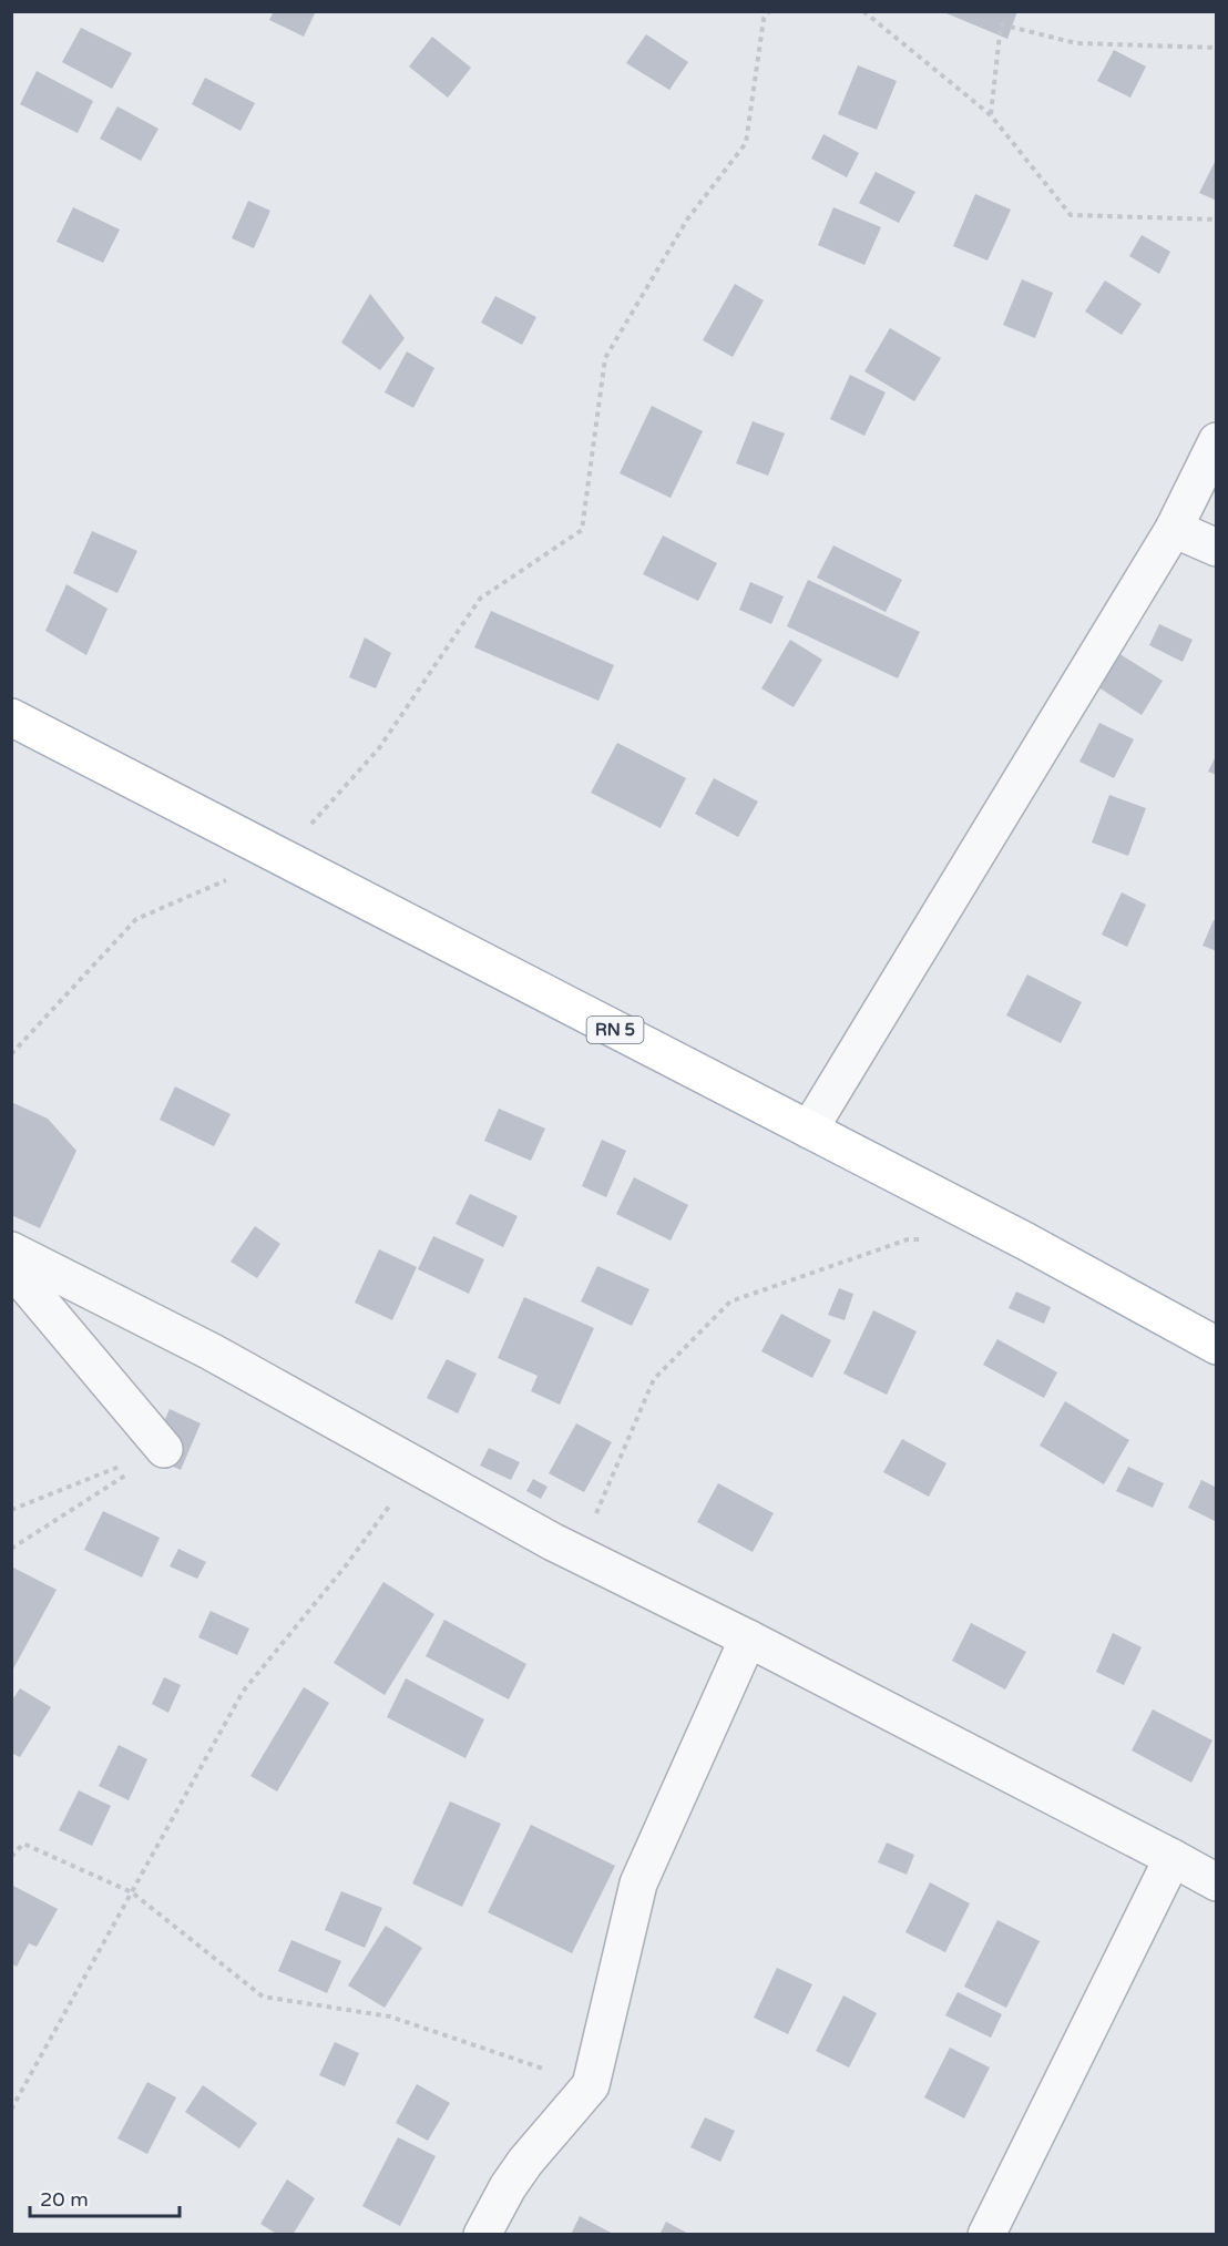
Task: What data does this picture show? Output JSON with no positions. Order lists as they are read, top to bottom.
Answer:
{
  "streets": {
    "main road": ["RN 5"]
  },
  "scale_bar": "20 m"
}
